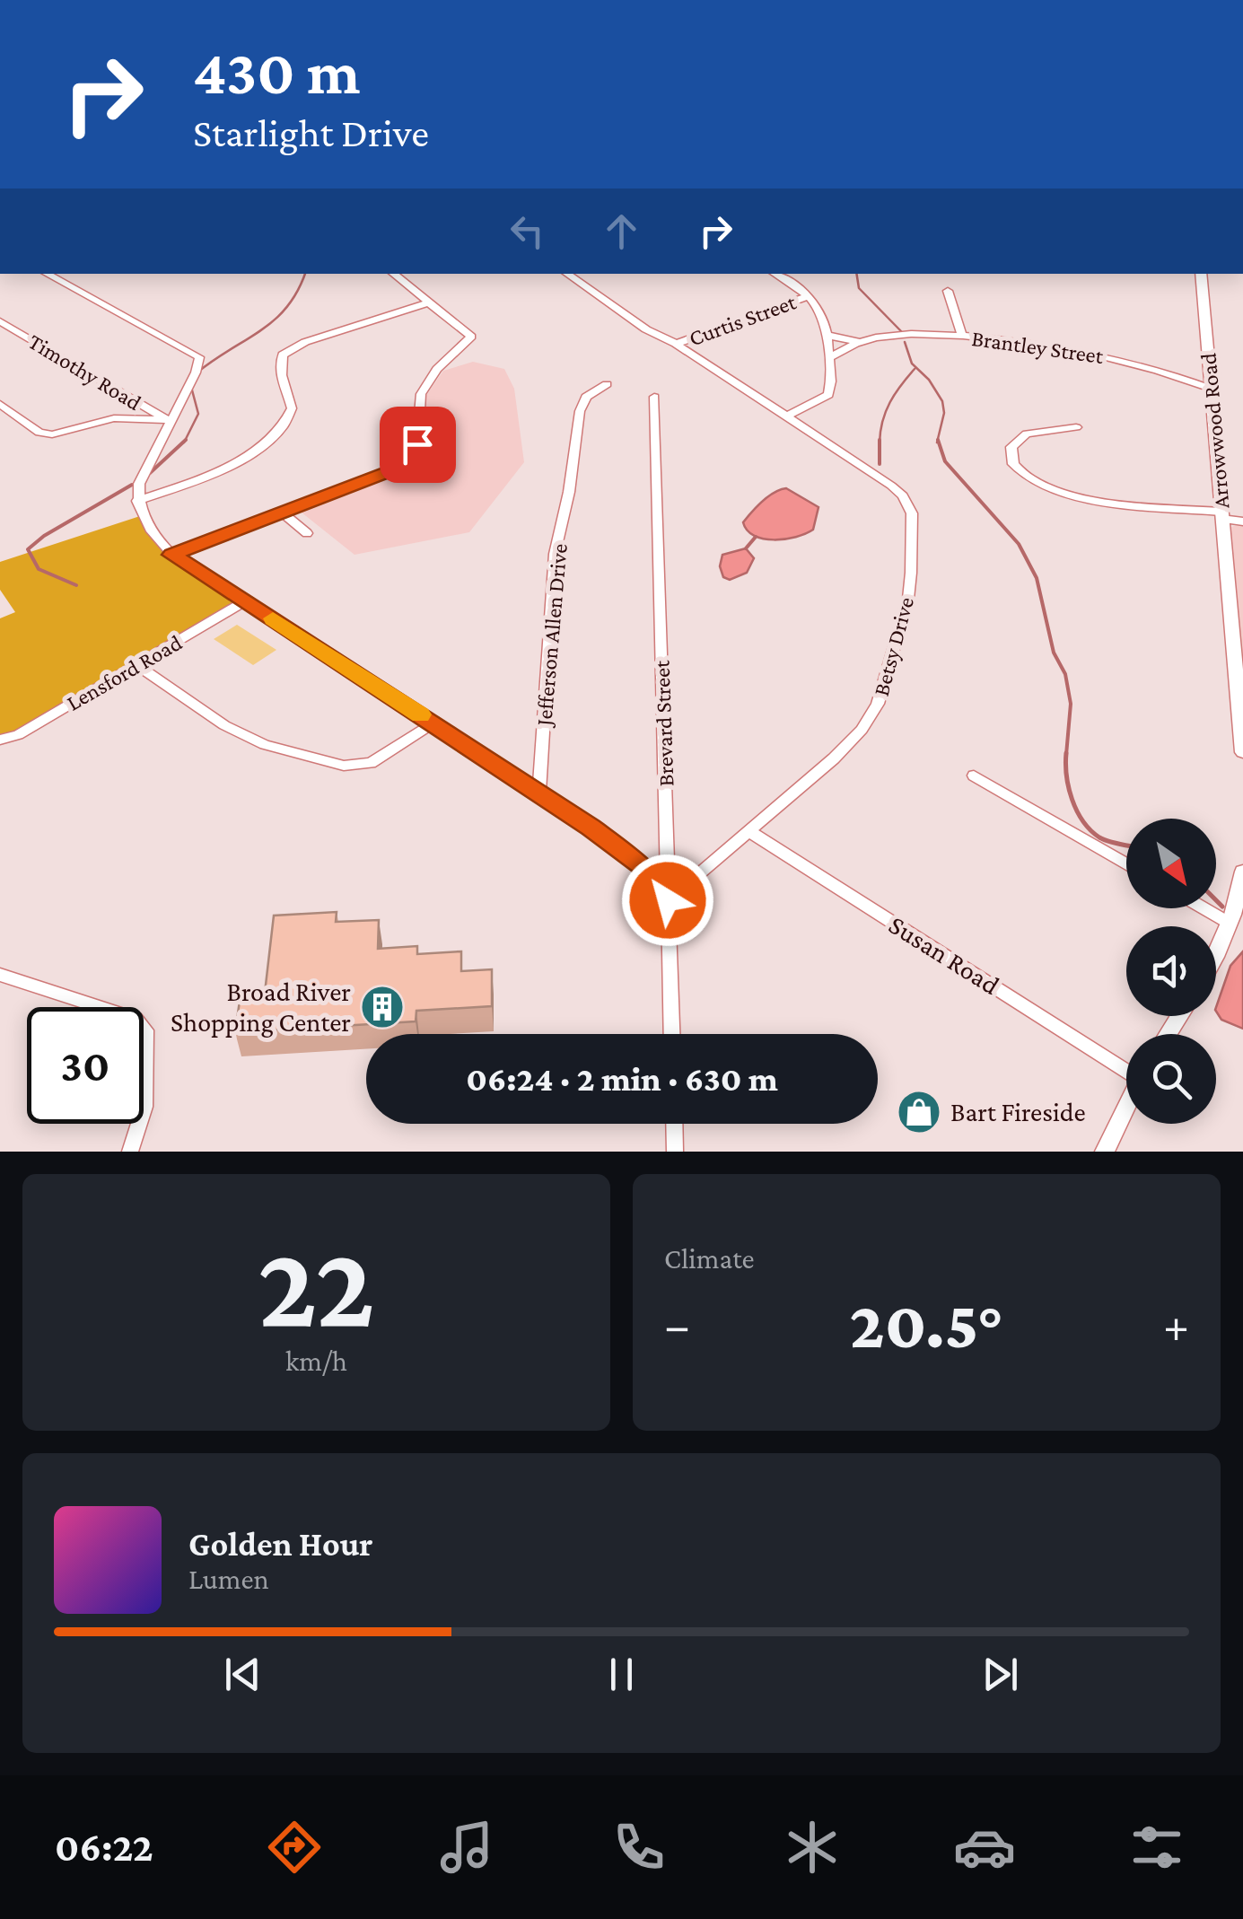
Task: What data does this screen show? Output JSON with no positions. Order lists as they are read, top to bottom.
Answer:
{
  "streets": {
    "street": [
      "Curtis Street",
      "Brantley Street",
      "Timothy Road",
      "Arrowwood Road",
      "Jefferson Allen Drive",
      "Betsy Drive",
      "Lensford Road",
      "Brevard Street",
      "Susan Road"
    ]
  },
  "crossings": [
    ["Curtis Street", "Betsy Drive"],
    ["Brantley Street", "Arrowwood Road"],
    ["Betsy Drive", "Brevard Street"],
    ["Betsy Drive", "Susan Road"]
  ],
  "places": {
    "building": ["Broad River Shopping Center"],
    "shop": ["Bart Fireside"]
  },
  "north": "bottom right",
  "page": {
    "turn": ["430 m", "Starlight Drive"],
    "limit": "30",
    "trip": "06:24 · 2 min · 630 m",
    "tile": [
      ["22", "km/h"],
      "Climate"
    ],
    "heat": ["−", "20.5°", "+"],
    "song": ["Golden Hour", "Lumen"],
    "tabs": "06:22"
  }
}
